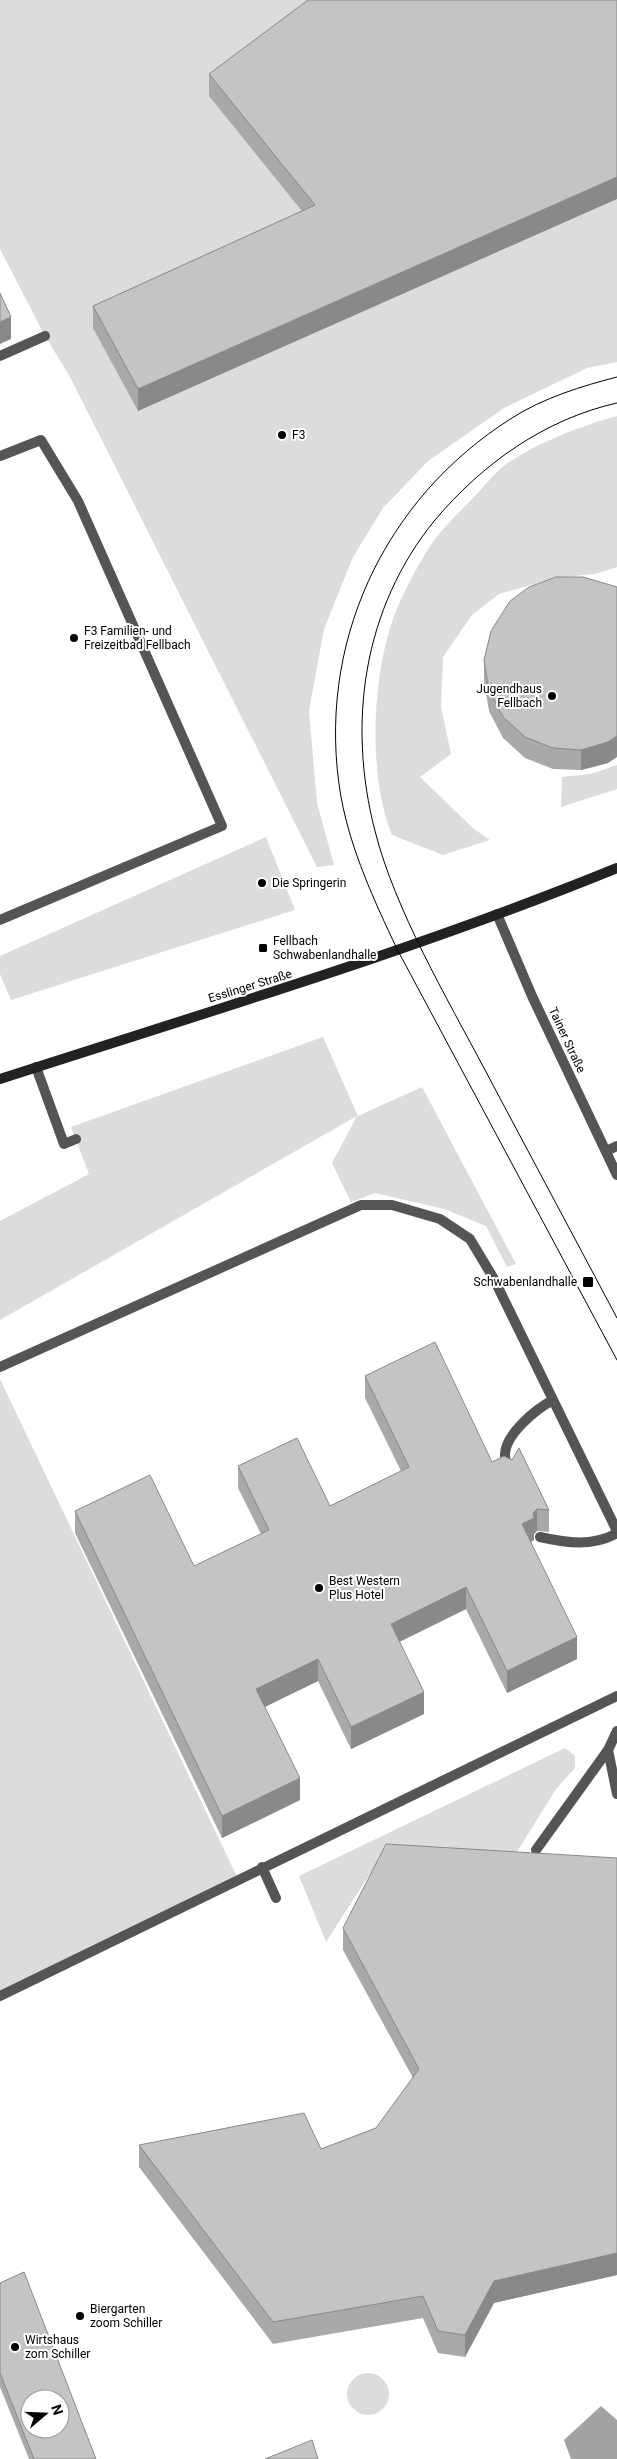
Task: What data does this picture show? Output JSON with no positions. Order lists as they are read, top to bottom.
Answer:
{
  "streets": {
    "main road": ["Esslinger Straße"],
    "street": ["Tainer Straße"]
  },
  "crossings": [
    ["Esslinger Straße", "Tainer Straße"]
  ],
  "places": {
    "other": [
      "F3",
      "F3 Familien- und Freizeitbad Fellbach",
      "Jugendhaus Fellbach",
      "Die Springerin",
      "Best Western Plus Hotel",
      "Biergarten zoom Schiller",
      "Wirtshaus zom Schiller"
    ],
    "transit": ["Fellbach Schwabenlandhalle", "Schwabenlandhalle"]
  },
  "north": "right"
}
